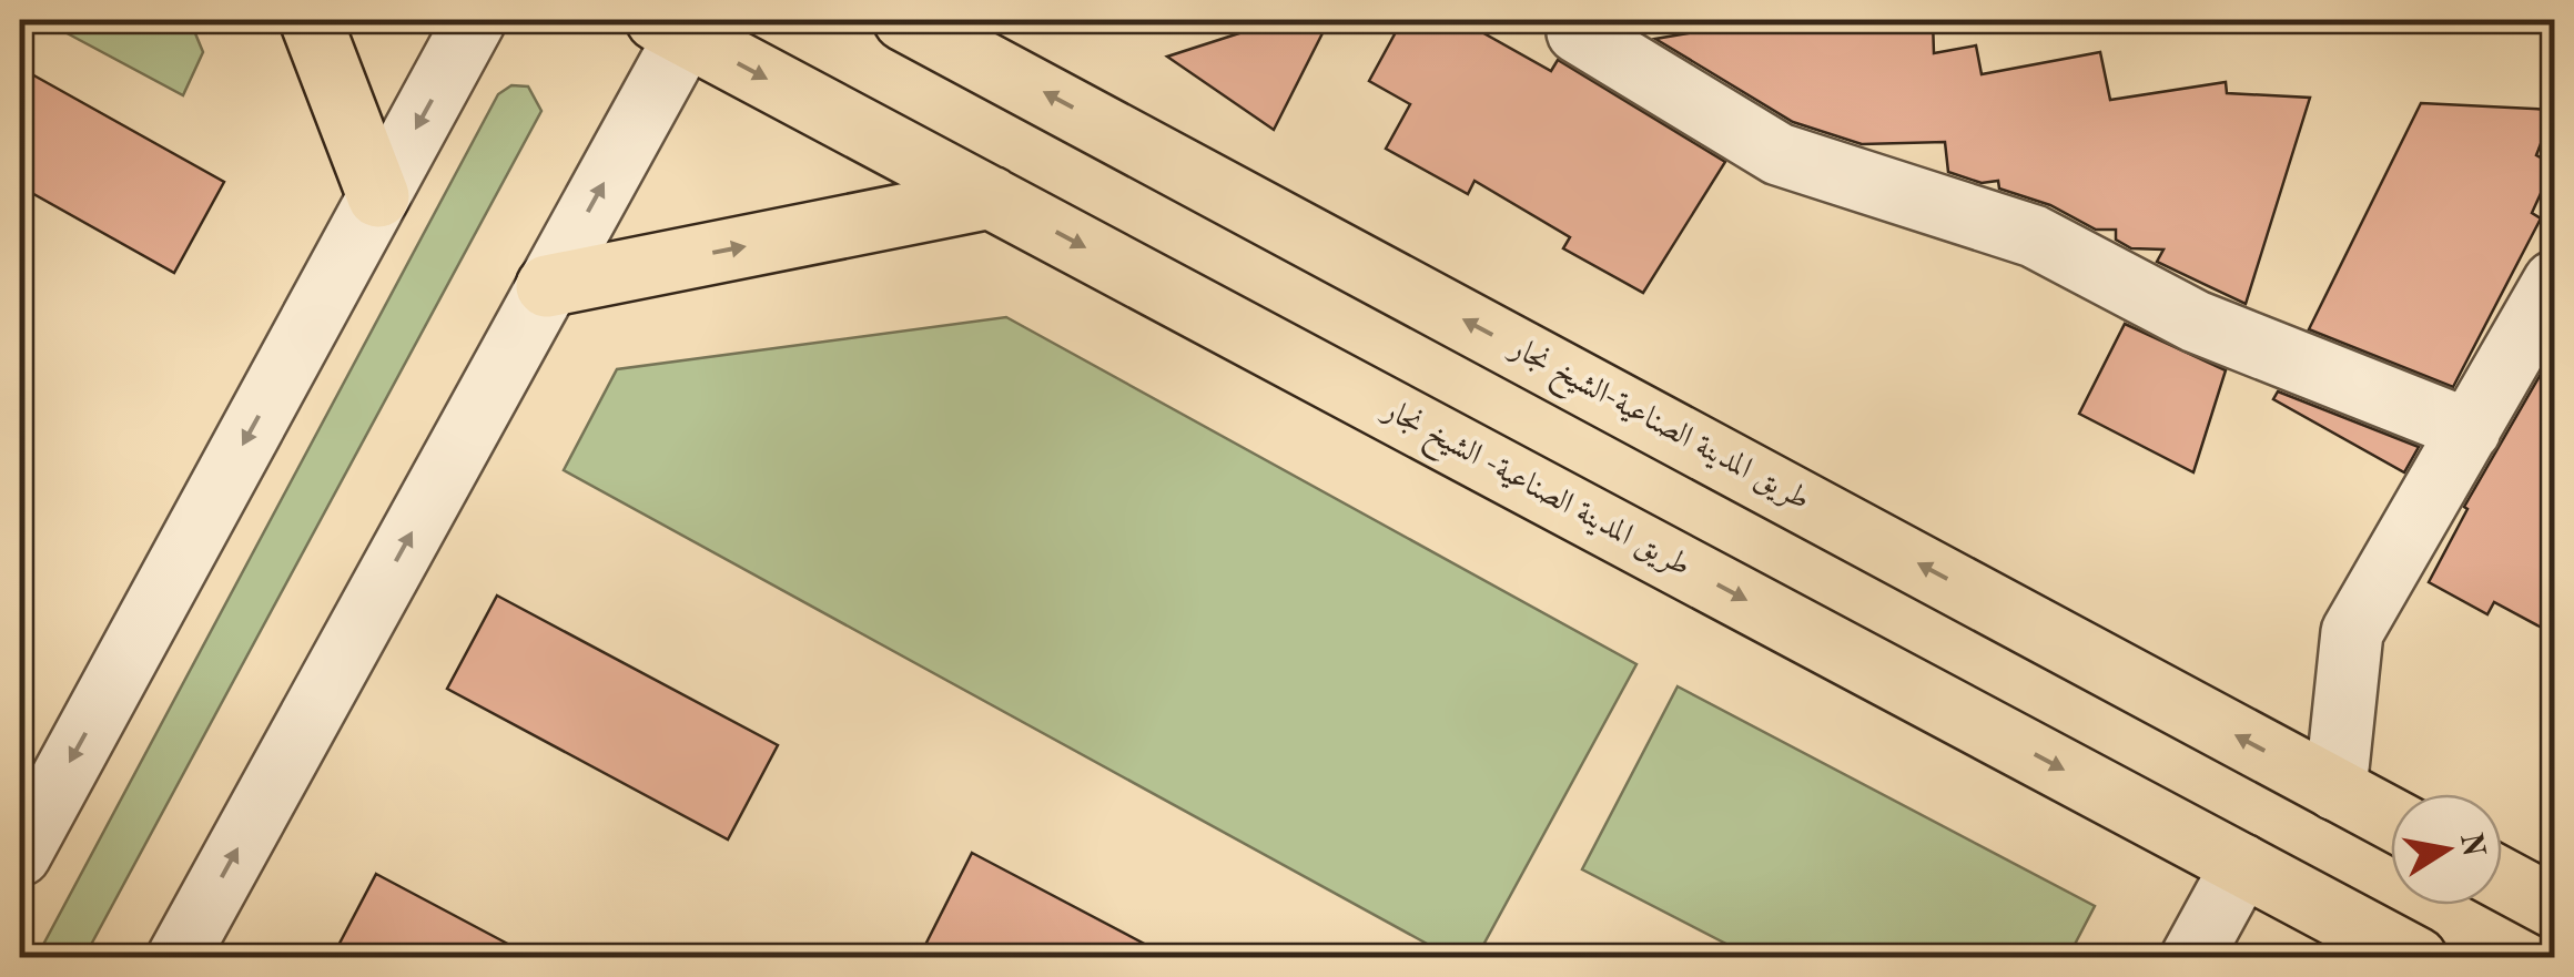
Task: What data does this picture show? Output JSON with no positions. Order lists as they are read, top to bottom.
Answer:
{
  "streets": {
    "main road": ["طريق المدينة الصناعية-الشيخ نجار", "طريق المدينة الصناعية- الشيخ نجار"]
  },
  "one_way": ["طريق المدينة الصناعية-الشيخ نجار", "طريق المدينة الصناعية- الشيخ نجار"],
  "north": "right"
}
